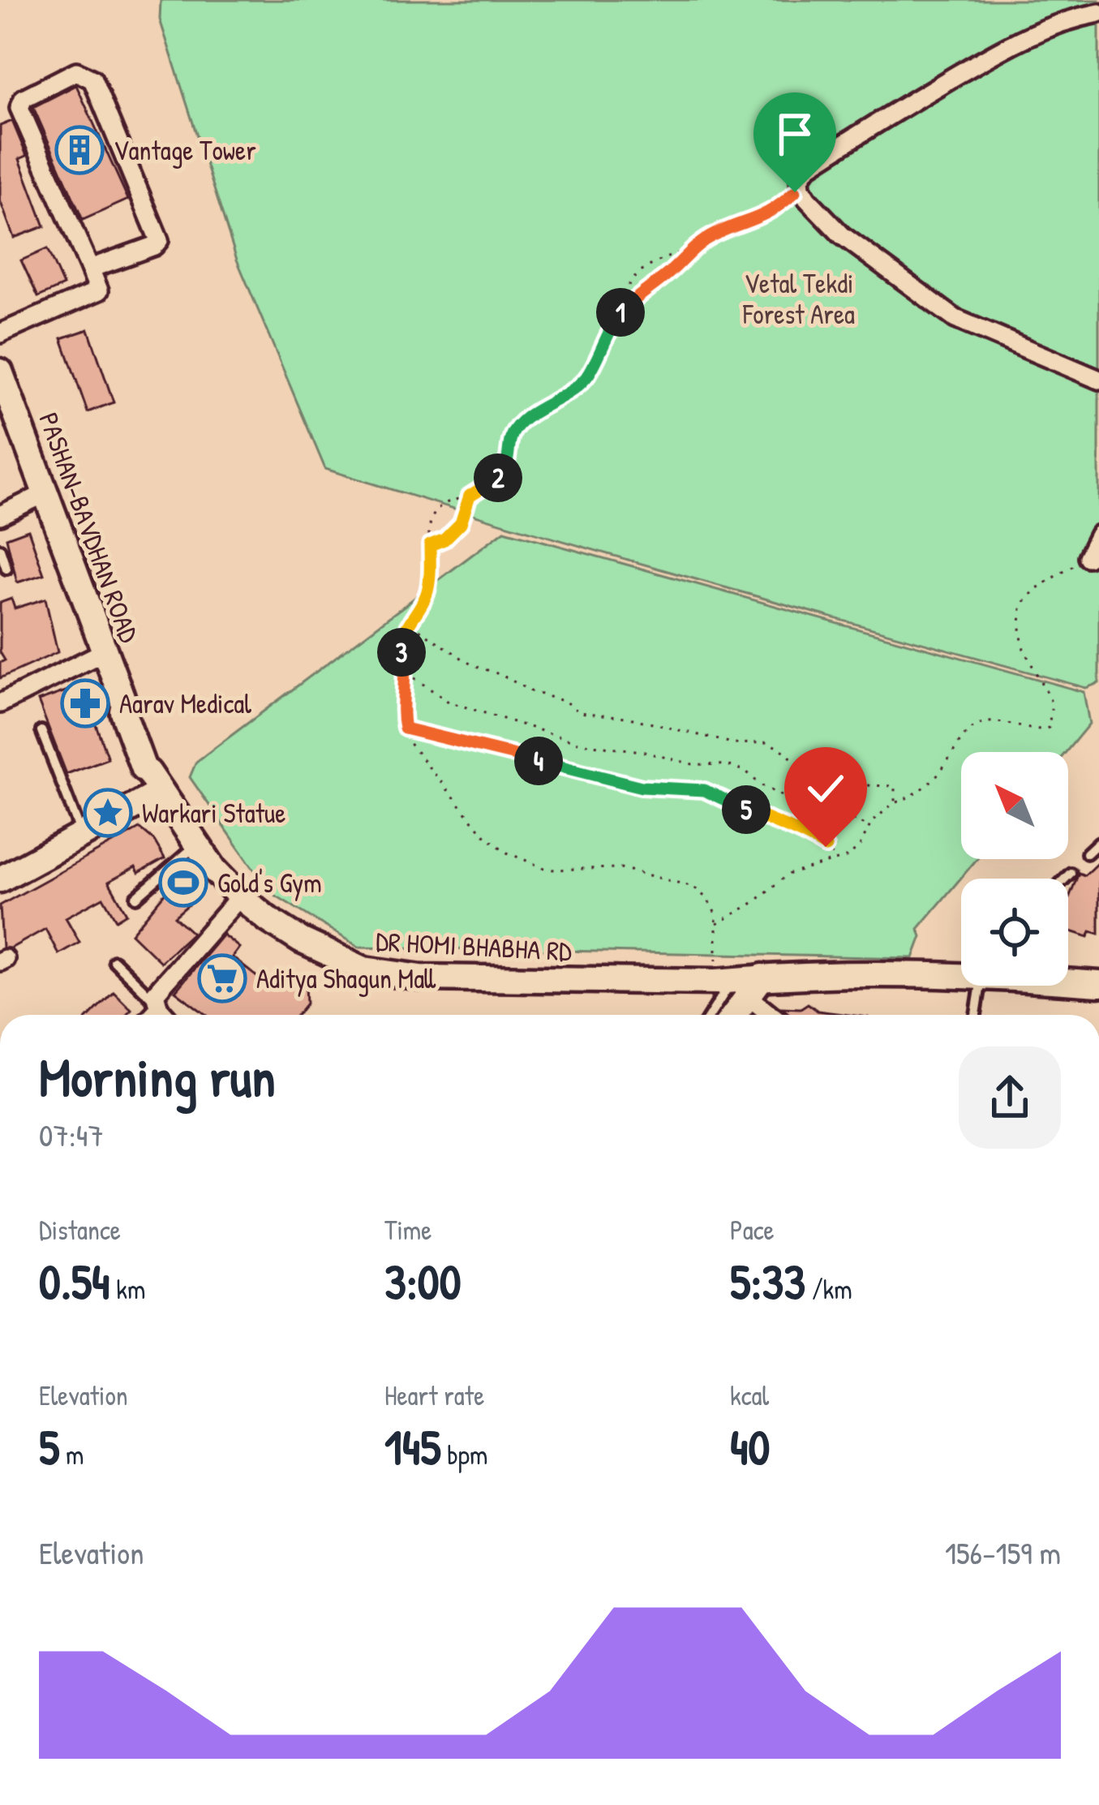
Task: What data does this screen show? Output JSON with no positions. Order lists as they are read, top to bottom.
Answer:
{
  "streets": {
    "main road": ["PASHAN-BAVDHAN ROAD", "DR HOMI BHABHA RD"]
  },
  "crossings": [
    ["PASHAN-BAVDHAN ROAD", "DR HOMI BHABHA RD"]
  ],
  "parks": ["Vetal Tekdi Forest Area"],
  "places": {
    "building": ["Vantage Tower"],
    "pharmacy": ["Aarav Medical"],
    "place": ["Warkari Statue"],
    "sports": ["Gold's Gym"],
    "supermarket": ["Aditya Shagun Mall"]
  },
  "north": "top left",
  "page": {
    "pins": [
      "1",
      "2",
      "3",
      "4",
      "5"
    ],
    "heading": ["Morning run", "07:47"],
    "stats": [
      ["Distance", "0.54 km"],
      ["Time", "3:00"],
      ["Pace", "5:33 /km"],
      ["Elevation", "5 m"],
      ["Heart rate", "145 bpm"],
      ["kcal", "40"]
    ],
    "chart": ["Elevation", "156–159 m"]
  }
}
